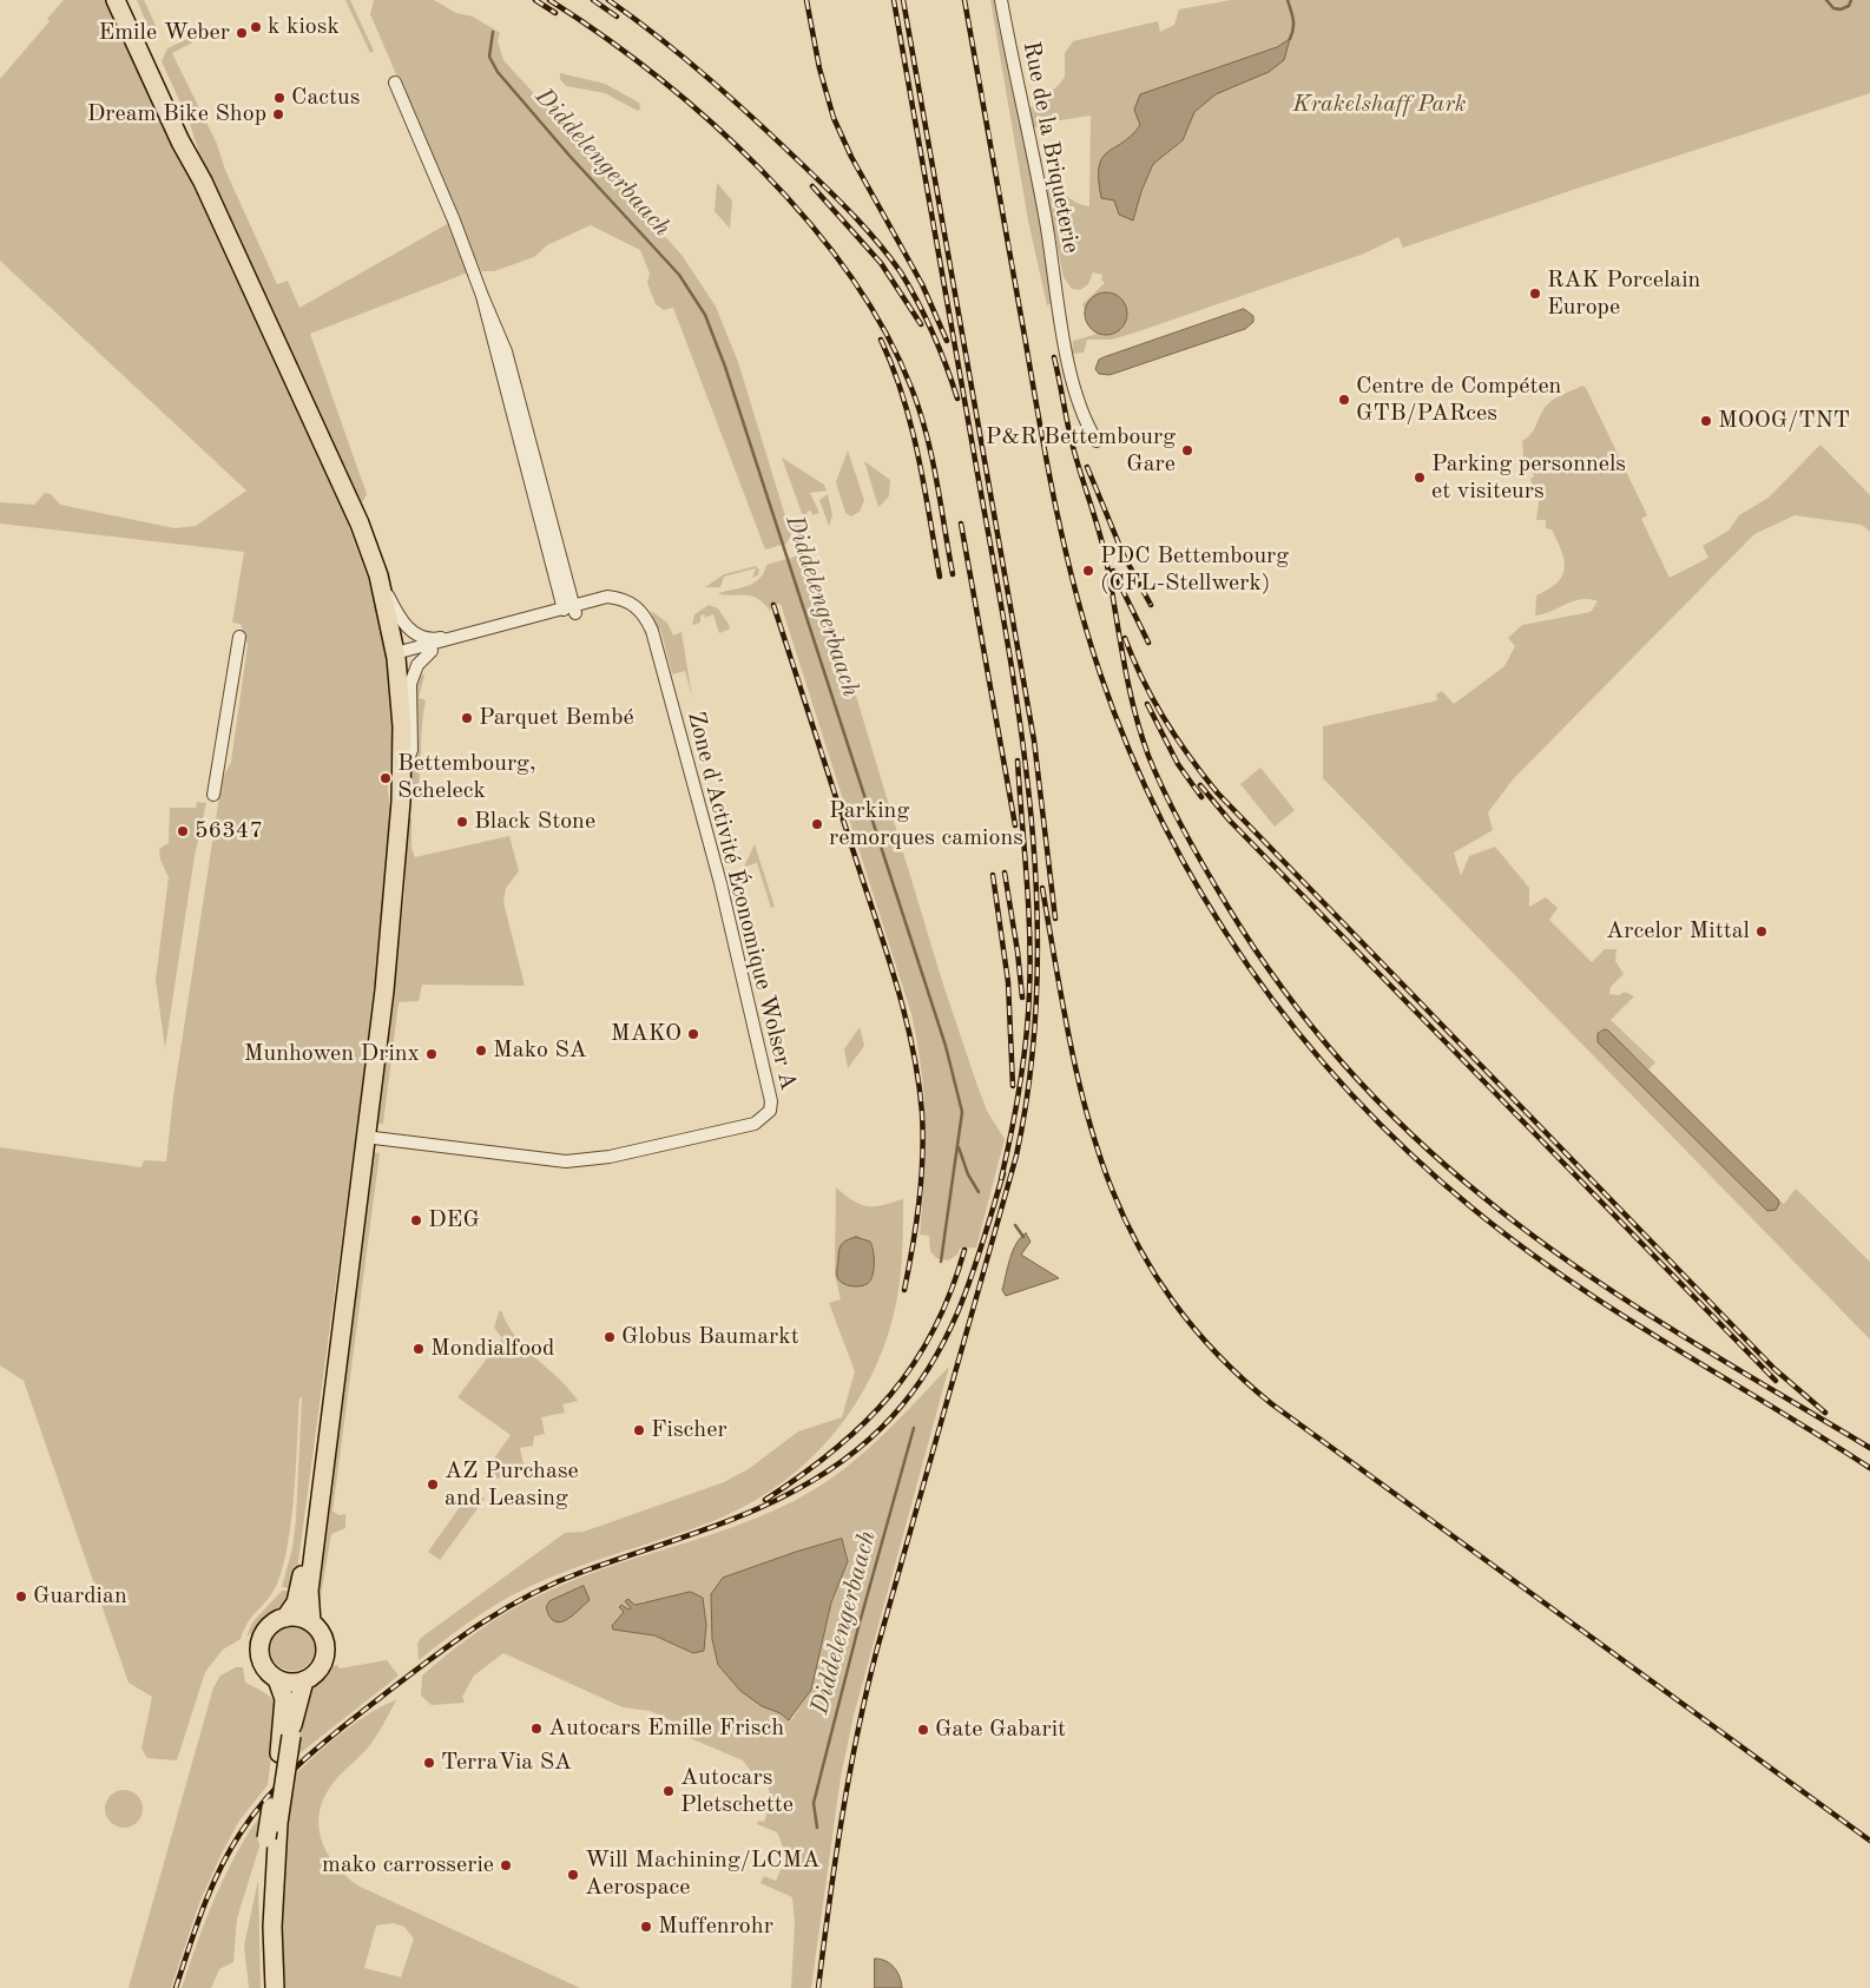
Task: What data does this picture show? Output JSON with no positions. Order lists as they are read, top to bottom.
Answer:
{
  "streets": {
    "street": ["Rue de la Briqueterie", "Zone d'Activité Économique Wolser A"]
  },
  "water": ["Diddelengerbaach"],
  "parks": ["Krakelshaff Park"],
  "places": [
    "k kiosk",
    "Emile Weber",
    "Cactus",
    "Dream Bike Shop",
    "RAK Porcelain Europe",
    "Centre de Compéten GTB/PARces",
    "MOOG/TNT",
    "P&R Bettembourg Gare",
    "Parking personnels et visiteurs",
    "PDC Bettembourg (CFL-Stellwerk)",
    "Parquet Bembé",
    "Bettembourg, Scheleck",
    "Black Stone",
    "Parking remorques camions",
    "56347",
    "Arcelor Mittal",
    "MAKO",
    "Mako SA",
    "Munhowen Drinx",
    "DEG",
    "Globus Baumarkt",
    "Mondialfood",
    "Fischer",
    "AZ Purchase and Leasing",
    "Guardian",
    "Autocars Emille Frisch",
    "Gate Gabarit",
    "TerraVia SA",
    "Autocars Pletschette",
    "mako carrosserie",
    "Will Machining/LCMA Aerospace",
    "Muffenrohr"
  ]
}
